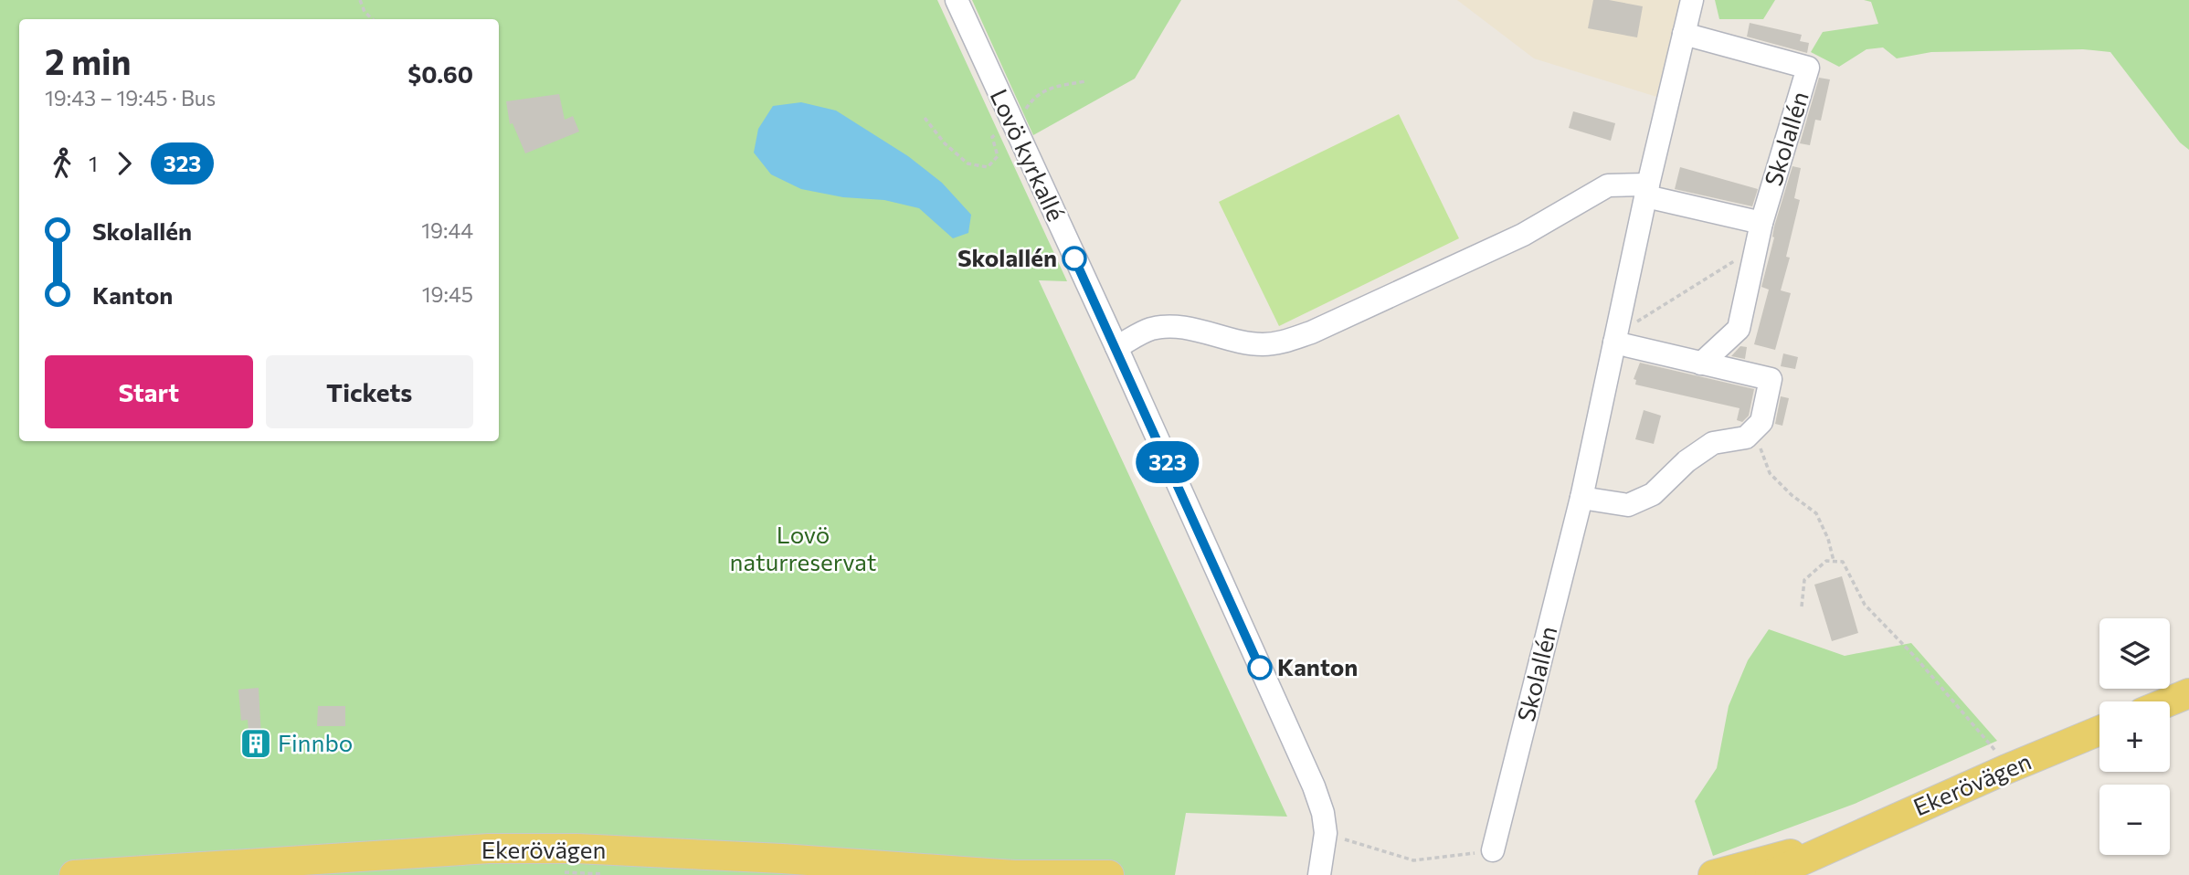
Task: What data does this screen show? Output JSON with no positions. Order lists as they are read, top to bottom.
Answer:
{
  "streets": {
    "main road": ["Ekerövägen"],
    "street": ["Skolallén", "Lovö kyrkallé"]
  },
  "parks": ["Lovö naturreservat"],
  "places": {
    "other": ["Skolallén", "Kanton"],
    "building": ["Finnbo"]
  },
  "lines": ["bus line 323"],
  "page": {
    "on_map": "323",
    "heading": ["2 min", "19:43 – 19:45 · Bus", "$0.60"],
    "legs": ["1", "323"],
    "list": [
      {
        "name": "Skolallén",
        "value": "19:44"
      },
      {
        "name": "Kanton",
        "value": "19:45"
      }
    ],
    "buttons": ["Start", "Tickets"],
    "map_buttons": ["+", "−"]
  }
}
